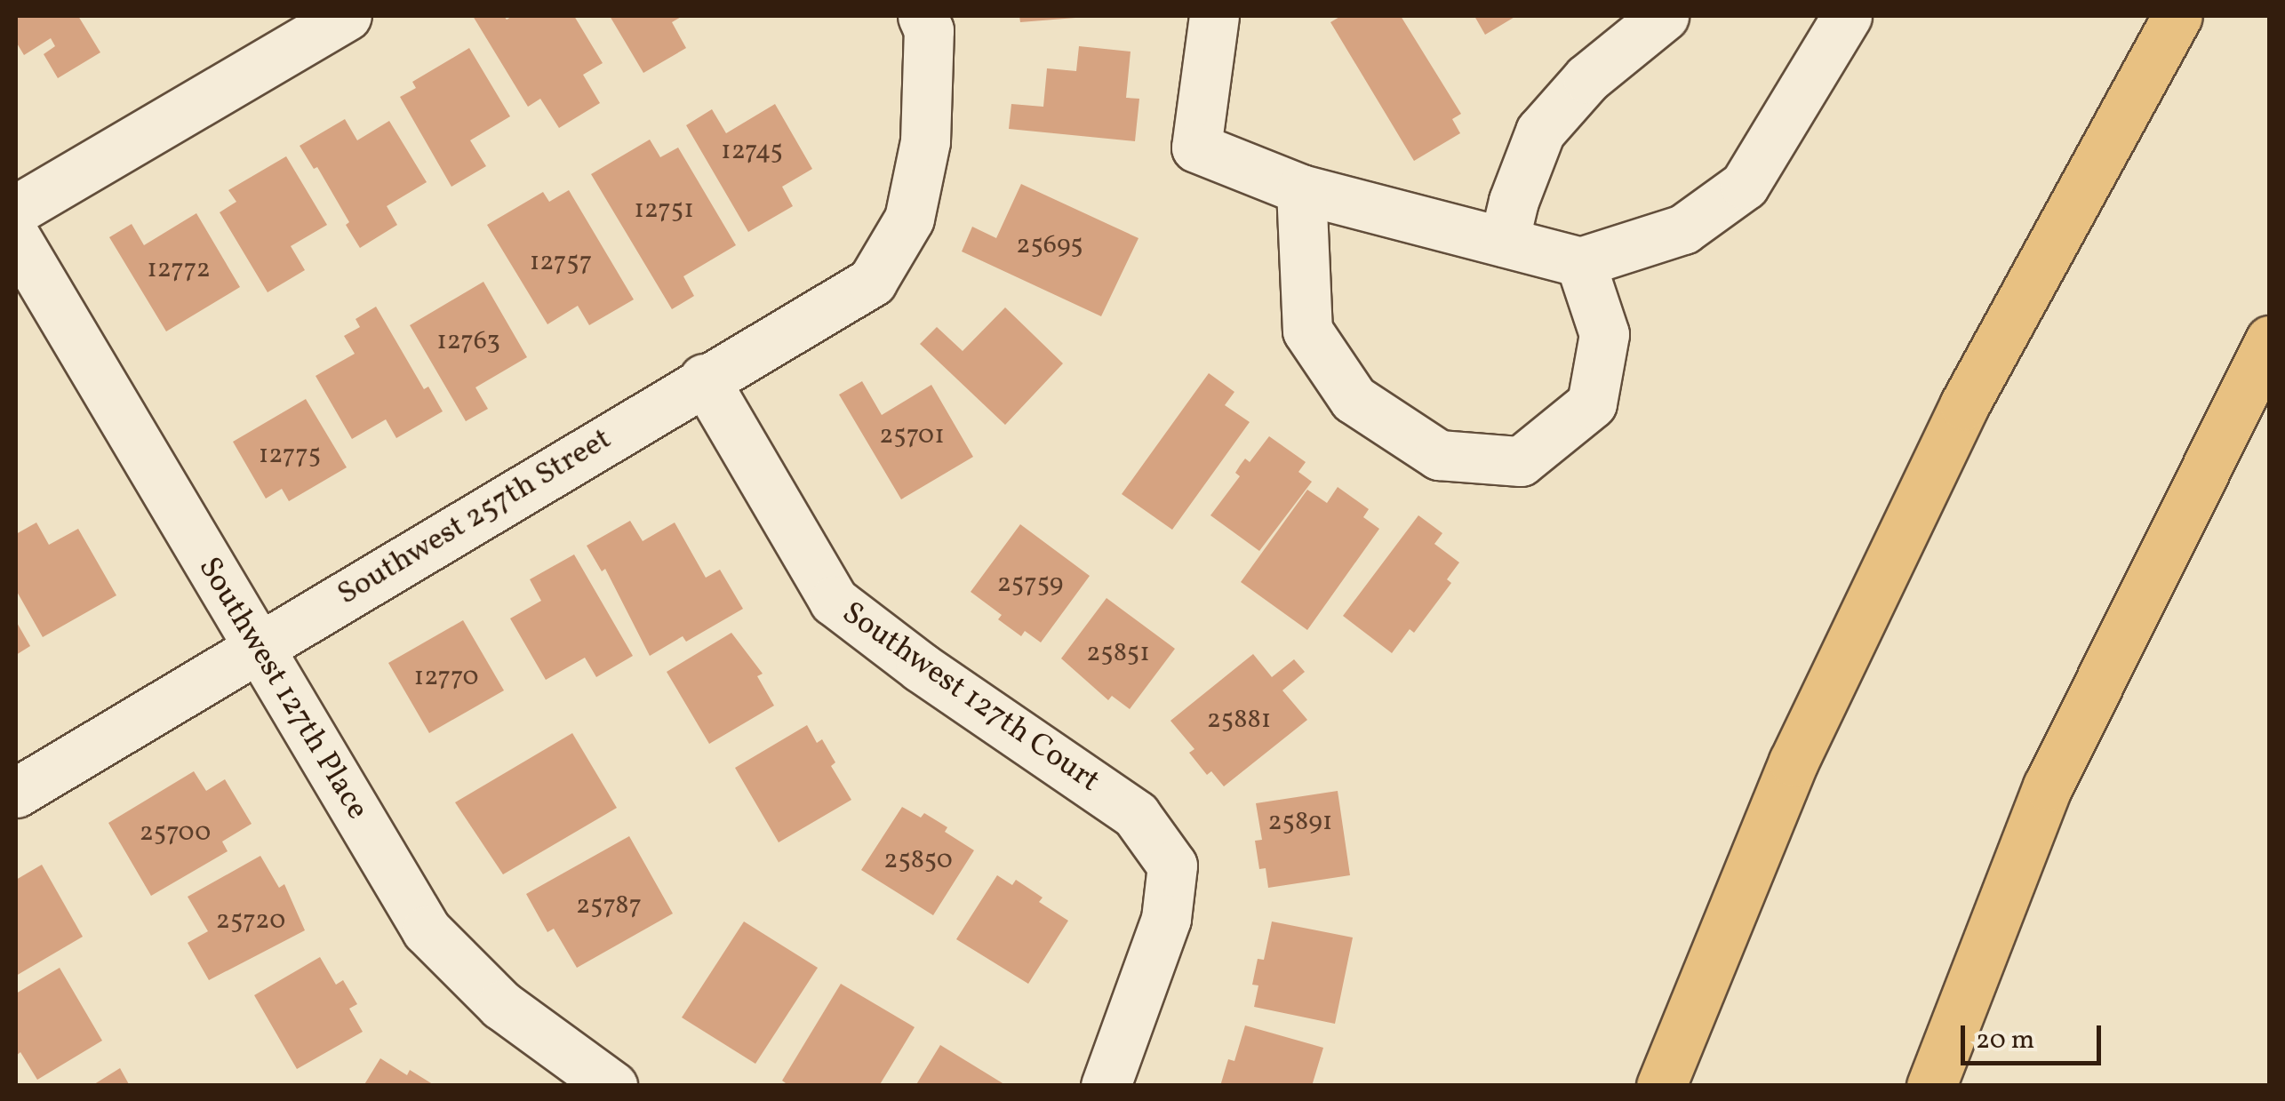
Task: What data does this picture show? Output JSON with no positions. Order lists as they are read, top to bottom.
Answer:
{
  "streets": {
    "street": ["Southwest 257th Street", "Southwest 127th Place", "Southwest 127th Court"]
  },
  "crossings": [
    ["Southwest 257th Street", "Southwest 127th Place"],
    ["Southwest 257th Street", "Southwest 127th Court"]
  ],
  "house_numbers": [
    "12745",
    "12751",
    "25695",
    "12757",
    "12772",
    "12763",
    "25701",
    "12775",
    "25759",
    "25851",
    "12770",
    "25881",
    "25891",
    "25700",
    "25850",
    "25787",
    "25720"
  ],
  "scale_bar": "20 m"
}
